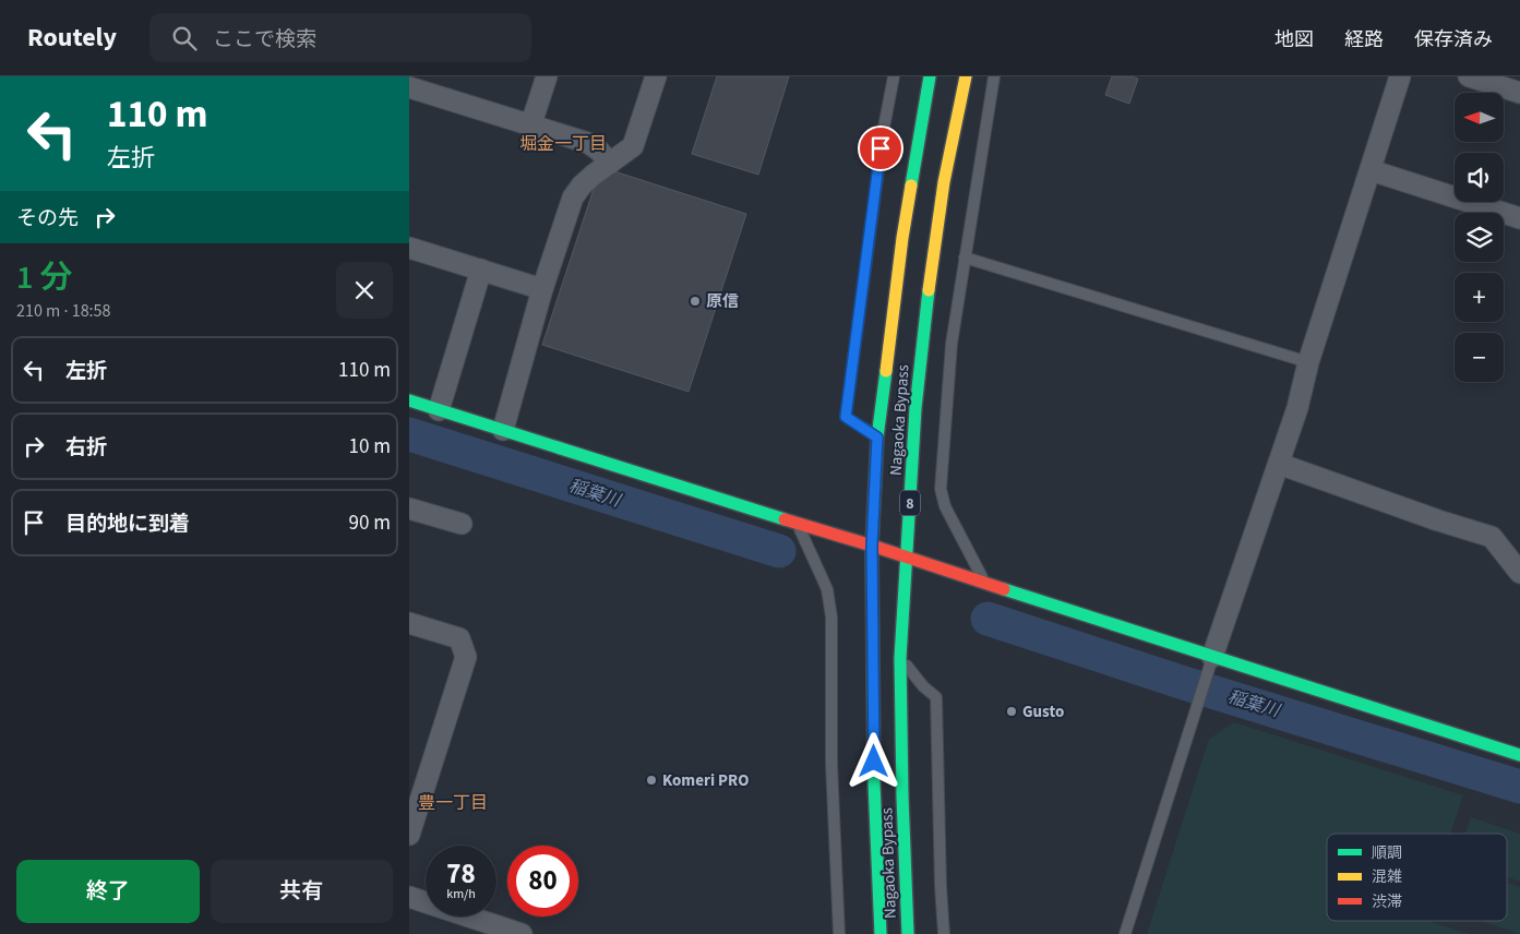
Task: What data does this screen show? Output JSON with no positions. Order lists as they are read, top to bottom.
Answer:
{
  "streets": {
    "main road": ["Nagaoka Bypass", "8"]
  },
  "districts": ["堀金一丁目", "豊一丁目"],
  "water": ["稲葉川"],
  "places": ["原信", "Gusto", "Komeri PRO"],
  "legend": ["順調", "混雑", "渋滞"],
  "north": "left",
  "page": {
    "header": "Routely",
    "search": "ここで検索",
    "nav": ["地図", "経路", "保存済み"],
    "turn": ["110 m", "左折"],
    "map_buttons": ["+", "−"],
    "then": "その先",
    "heading": ["1 分", "210 m · 18:58"],
    "list": [
      {
        "name": "左折",
        "value": "110 m"
      },
      {
        "name": "右折",
        "value": "10 m"
      },
      {
        "name": "目的地に到着",
        "value": "90 m"
      }
    ],
    "speed": "78 km/h",
    "limit": "80",
    "buttons": ["終了", "共有"]
  }
}
